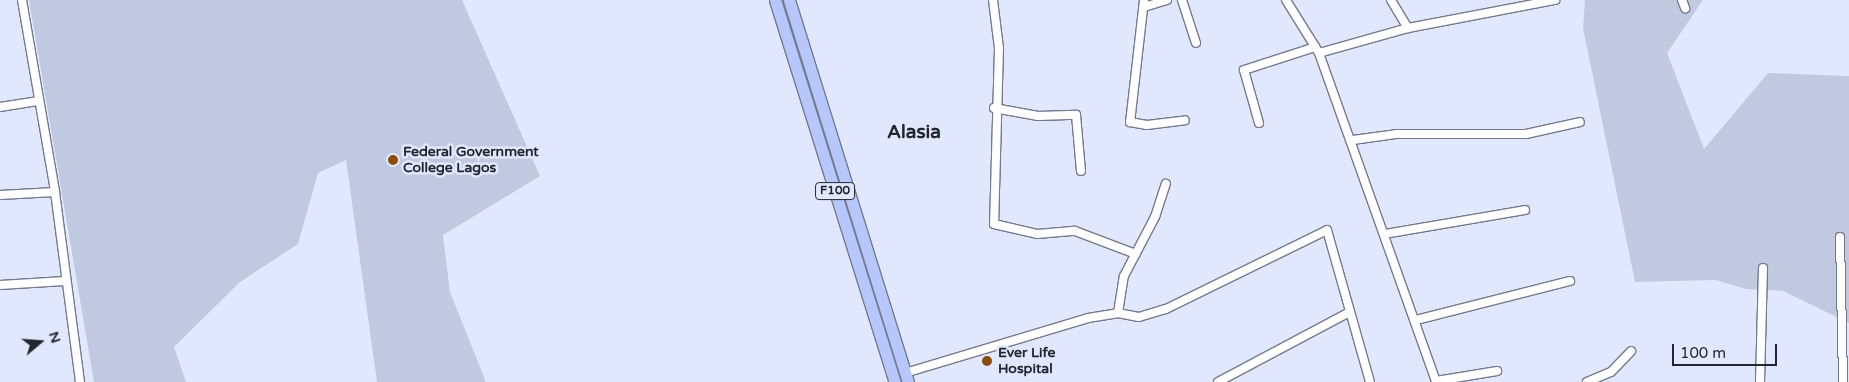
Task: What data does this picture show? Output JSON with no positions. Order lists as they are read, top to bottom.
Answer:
{
  "streets": {
    "highway": ["F100"]
  },
  "districts": ["Alasia"],
  "places": ["Federal Government College Lagos", "Ever Life Hospital"],
  "scale_bar": "100 m",
  "north": "right"
}
